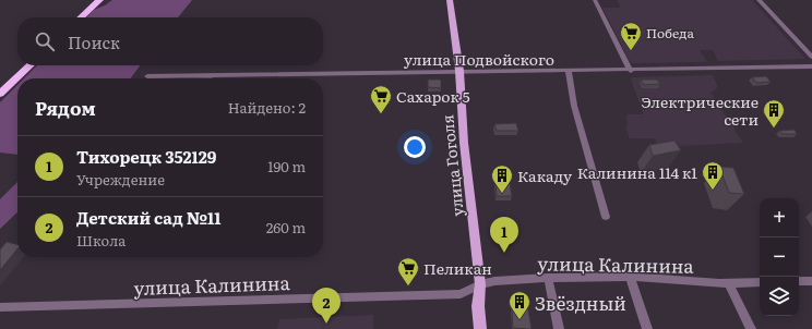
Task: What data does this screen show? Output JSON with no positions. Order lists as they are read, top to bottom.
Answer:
{
  "streets": {
    "main road": ["улица Гоголя"],
    "street": ["улица Подвойского", "улица Калинина"]
  },
  "crossings": [
    ["улица Подвойского", "улица Гоголя"],
    ["улица Гоголя", "улица Калинина"]
  ],
  "places": {
    "supermarket": ["Победа", "Сахарок 5", "Пеликан"],
    "building": [
      "Электрические сети",
      "Калинина 114 к1",
      "Какаду",
      "Звёздный"
    ]
  },
  "page": {
    "search": "Поиск",
    "heading": ["Рядом", "Найдено: 2"],
    "list": [
      {
        "mark": "1",
        "name": "Тихорецк 352129",
        "note": "Учреждение",
        "value": "190 m"
      },
      {
        "mark": "2",
        "name": "Детский сад №11",
        "note": "Школа",
        "value": "260 m"
      }
    ],
    "map_buttons": ["+", "−"],
    "pins": ["1", "2"]
  }
}
